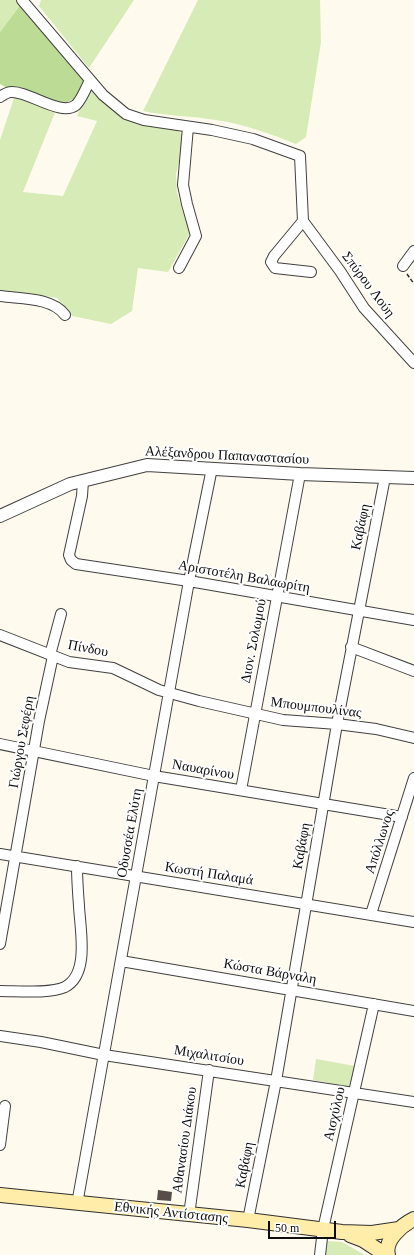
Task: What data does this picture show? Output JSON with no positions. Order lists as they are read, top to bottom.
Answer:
{
  "streets": {
    "main road": ["Εθνικής Αντίστασης"],
    "street": [
      "Σπύρου Λούη",
      "Αλέξανδρου Παπαναστασίου",
      "Καβάφη",
      "Αριστοτέλη Βαλαωρίτη",
      "Διον. Σολωμού",
      "Πίνδου",
      "Μπουμπουλίνας",
      "Γιώργου Σεφέρη",
      "Ναυαρίνου",
      "Οδυσσέα Ελύτη",
      "Απόλλωνος",
      "Κωστή Παλαμά",
      "Κώστα Βάρναλη",
      "Μιχαλιτσίου",
      "Αισχύλου",
      "Αθανασίου Διάκου"
    ]
  },
  "crossings": [
    ["Αλέξανδρου Παπαναστασίου", "Καβάφη"],
    ["Αλέξανδρου Παπαναστασίου", "Αριστοτέλη Βαλαωρίτη"],
    ["Αλέξανδρου Παπαναστασίου", "Διον. Σολωμού"],
    ["Αλέξανδρου Παπαναστασίου", "Οδυσσέα Ελύτη"],
    ["Καβάφη", "Αριστοτέλη Βαλαωρίτη"],
    ["Καβάφη", "Μπουμπουλίνας"],
    ["Καβάφη", "Ναυαρίνου"],
    ["Καβάφη", "Κωστή Παλαμά"],
    ["Καβάφη", "Κώστα Βάρναλη"],
    ["Καβάφη", "Μιχαλιτσίου"],
    ["Καβάφη", "Εθνικής Αντίστασης"],
    ["Αριστοτέλη Βαλαωρίτη", "Διον. Σολωμού"],
    ["Αριστοτέλη Βαλαωρίτη", "Οδυσσέα Ελύτη"],
    ["Διον. Σολωμού", "Μπουμπουλίνας"],
    ["Διον. Σολωμού", "Ναυαρίνου"],
    ["Πίνδου", "Μπουμπουλίνας"],
    ["Πίνδου", "Γιώργου Σεφέρη"],
    ["Πίνδου", "Οδυσσέα Ελύτη"],
    ["Μπουμπουλίνας", "Οδυσσέα Ελύτη"],
    ["Γιώργου Σεφέρη", "Ναυαρίνου"],
    ["Γιώργου Σεφέρη", "Κωστή Παλαμά"],
    ["Ναυαρίνου", "Οδυσσέα Ελύτη"],
    ["Ναυαρίνου", "Απόλλωνος"],
    ["Οδυσσέα Ελύτη", "Κωστή Παλαμά"],
    ["Οδυσσέα Ελύτη", "Κώστα Βάρναλη"],
    ["Οδυσσέα Ελύτη", "Μιχαλιτσίου"],
    ["Οδυσσέα Ελύτη", "Εθνικής Αντίστασης"],
    ["Απόλλωνος", "Κωστή Παλαμά"],
    ["Κώστα Βάρναλη", "Αισχύλου"],
    ["Μιχαλιτσίου", "Αισχύλου"],
    ["Μιχαλιτσίου", "Αθανασίου Διάκου"],
    ["Αισχύλου", "Εθνικής Αντίστασης"],
    ["Αθανασίου Διάκου", "Εθνικής Αντίστασης"]
  ],
  "scale_bar": "50 m"
}
